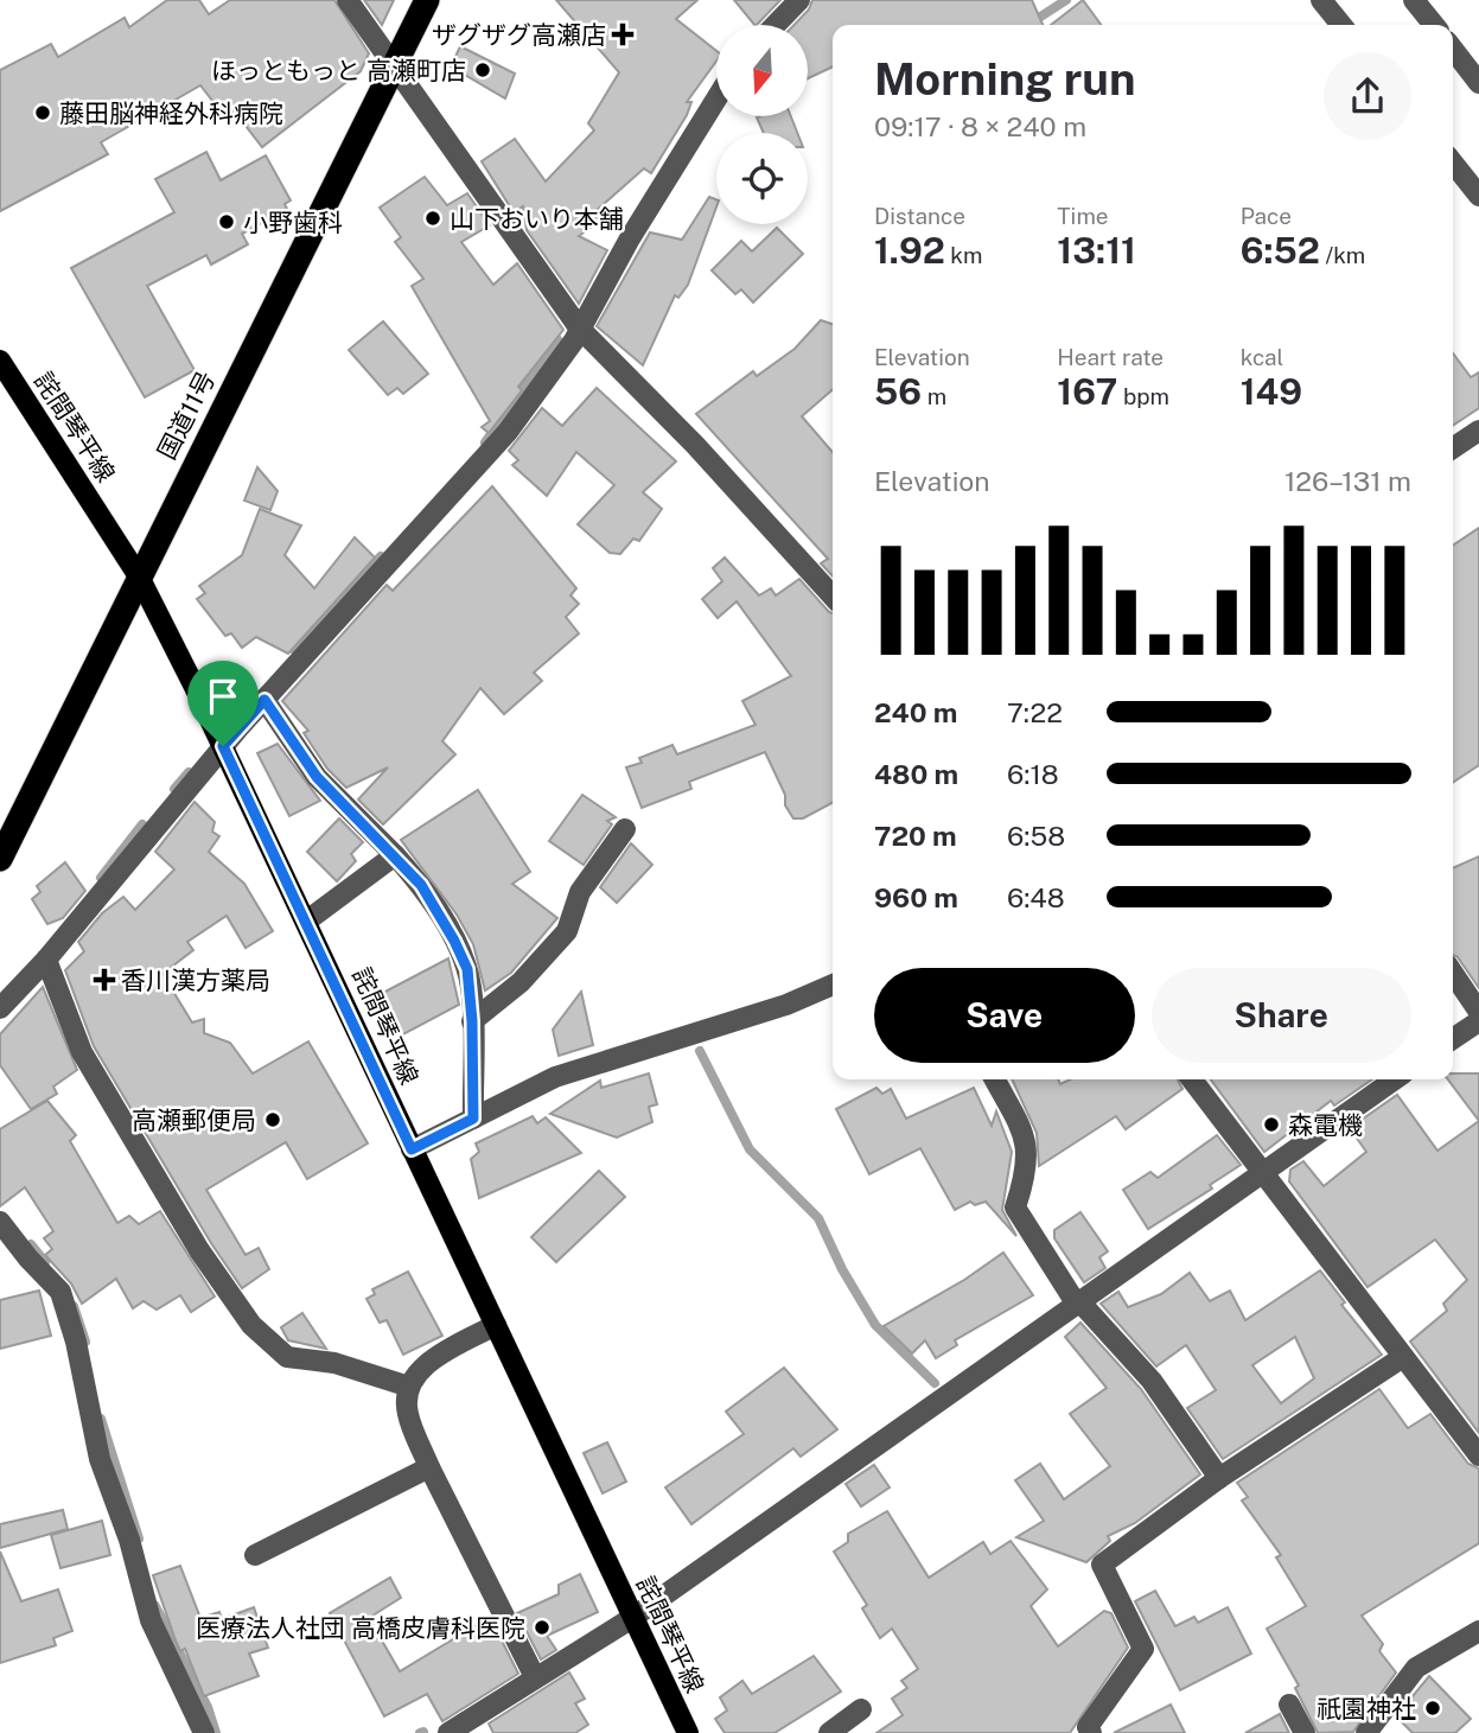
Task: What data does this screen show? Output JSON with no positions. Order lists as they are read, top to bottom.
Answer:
{
  "streets": {
    "highway": ["国道11号"],
    "main road": ["詫間琴平線"]
  },
  "crossings": [
    ["国道11号", "詫間琴平線"]
  ],
  "places": {
    "health": ["ザグザグ高瀬店", "香川漢方薬局"],
    "other": [
      "ほっともっと 高瀬町店",
      "藤田脳神経外科病院",
      "山下おいり本舗",
      "小野歯科",
      "高瀬郵便局",
      "森電機",
      "医療法人社団 高橋皮膚科医院",
      "祇園神社"
    ]
  },
  "north": "bottom",
  "page": {
    "heading": ["Morning run", "09:17 · 8 × 240 m"],
    "stats": [
      ["Distance", "1.92 km"],
      ["Time", "13:11"],
      ["Pace", "6:52 /km"],
      ["Elevation", "56 m"],
      ["Heart rate", "167 bpm"],
      ["kcal", "149"]
    ],
    "chart": ["Elevation", "126–131 m"],
    "list": [
      {
        "name": "240 m",
        "note": "7:22"
      },
      {
        "name": "480 m",
        "note": "6:18"
      },
      {
        "name": "720 m",
        "note": "6:58"
      },
      {
        "name": "960 m",
        "note": "6:48"
      }
    ],
    "buttons": ["Save", "Share"]
  }
}
